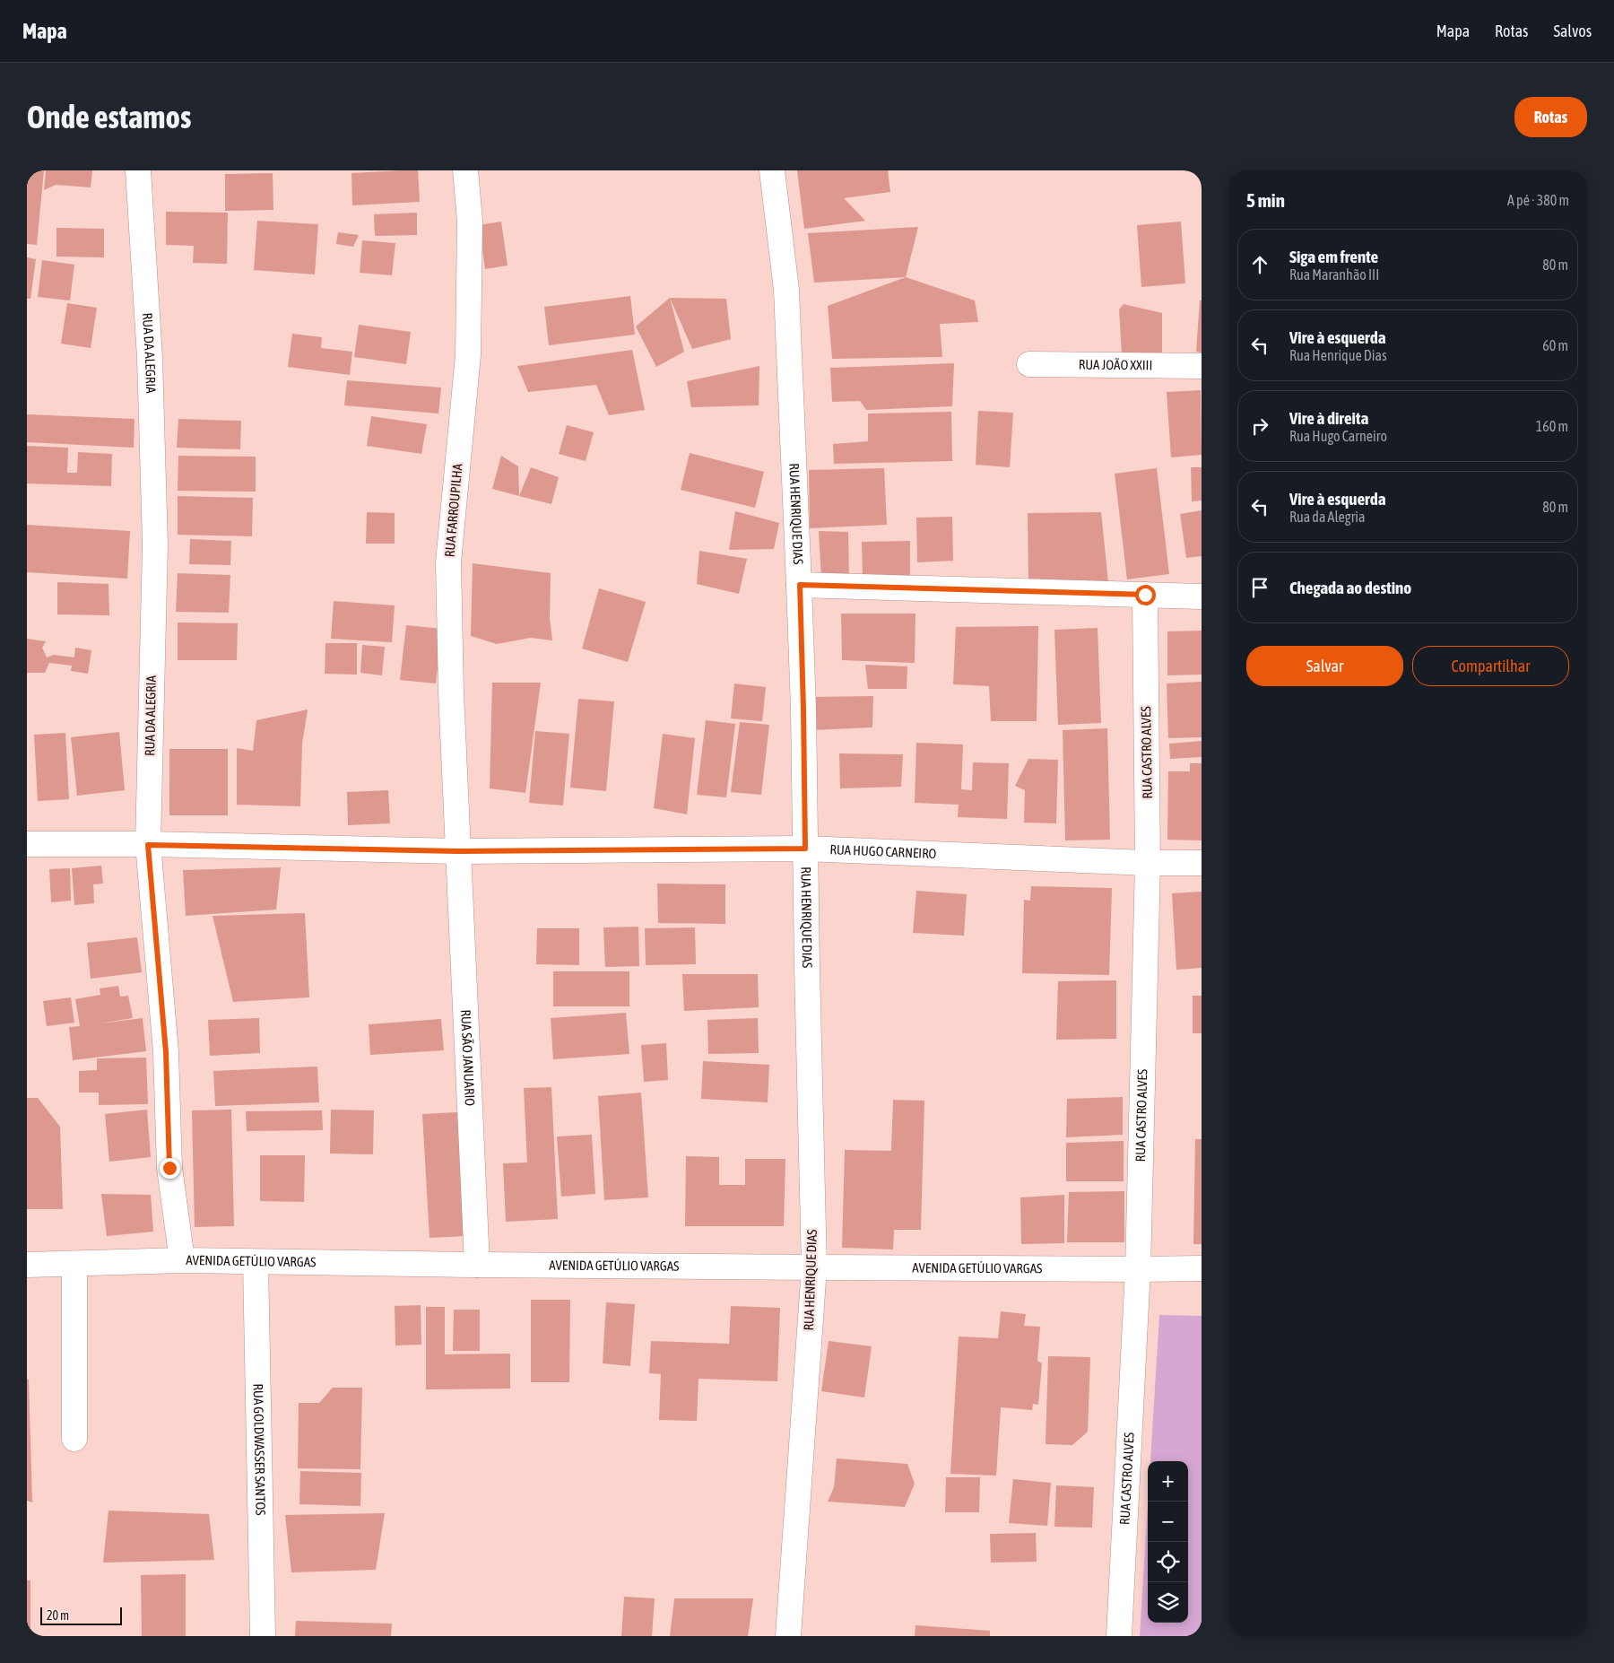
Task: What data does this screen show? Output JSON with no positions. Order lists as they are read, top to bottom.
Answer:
{
  "streets": {
    "street": [
      "RUA DA ALEGRIA",
      "RUA JOÃO XXIII",
      "RUA FARROUPILHA",
      "RUA HENRIQUE DIAS",
      "RUA CASTRO ALVES",
      "RUA HUGO CARNEIRO",
      "RUA SÃO JANUARIO",
      "AVENIDA GETÚLIO VARGAS",
      "RUA GOLDWASSER SANTOS"
    ]
  },
  "crossings": [
    ["RUA DA ALEGRIA", "RUA HUGO CARNEIRO"],
    ["RUA DA ALEGRIA", "AVENIDA GETÚLIO VARGAS"],
    ["RUA FARROUPILHA", "RUA HUGO CARNEIRO"],
    ["RUA FARROUPILHA", "RUA SÃO JANUARIO"],
    ["RUA HENRIQUE DIAS", "RUA HUGO CARNEIRO"],
    ["RUA HENRIQUE DIAS", "AVENIDA GETÚLIO VARGAS"],
    ["RUA CASTRO ALVES", "RUA HUGO CARNEIRO"],
    ["RUA CASTRO ALVES", "AVENIDA GETÚLIO VARGAS"],
    ["RUA HUGO CARNEIRO", "RUA SÃO JANUARIO"],
    ["RUA SÃO JANUARIO", "AVENIDA GETÚLIO VARGAS"],
    ["AVENIDA GETÚLIO VARGAS", "RUA GOLDWASSER SANTOS"]
  ],
  "scale_bar": "20 m",
  "page": {
    "header": "Mapa",
    "nav": ["Mapa", "Rotas", "Salvos"],
    "buttons": [
      "Rotas",
      ["Salvar", "Compartilhar"]
    ],
    "title": "Onde estamos",
    "heading": ["5 min", "A pé · 380 m"],
    "list": [
      ["Siga em frente", "Rua Maranhão III", "80 m"],
      ["Vire à esquerda", "Rua Henrique Dias", "60 m"],
      ["Vire à direita", "Rua Hugo Carneiro", "160 m"],
      ["Vire à esquerda", "Rua da Alegria", "80 m"],
      "Chegada ao destino"
    ],
    "map_buttons": ["+", "−"],
    "scale": "20 m"
  }
}
